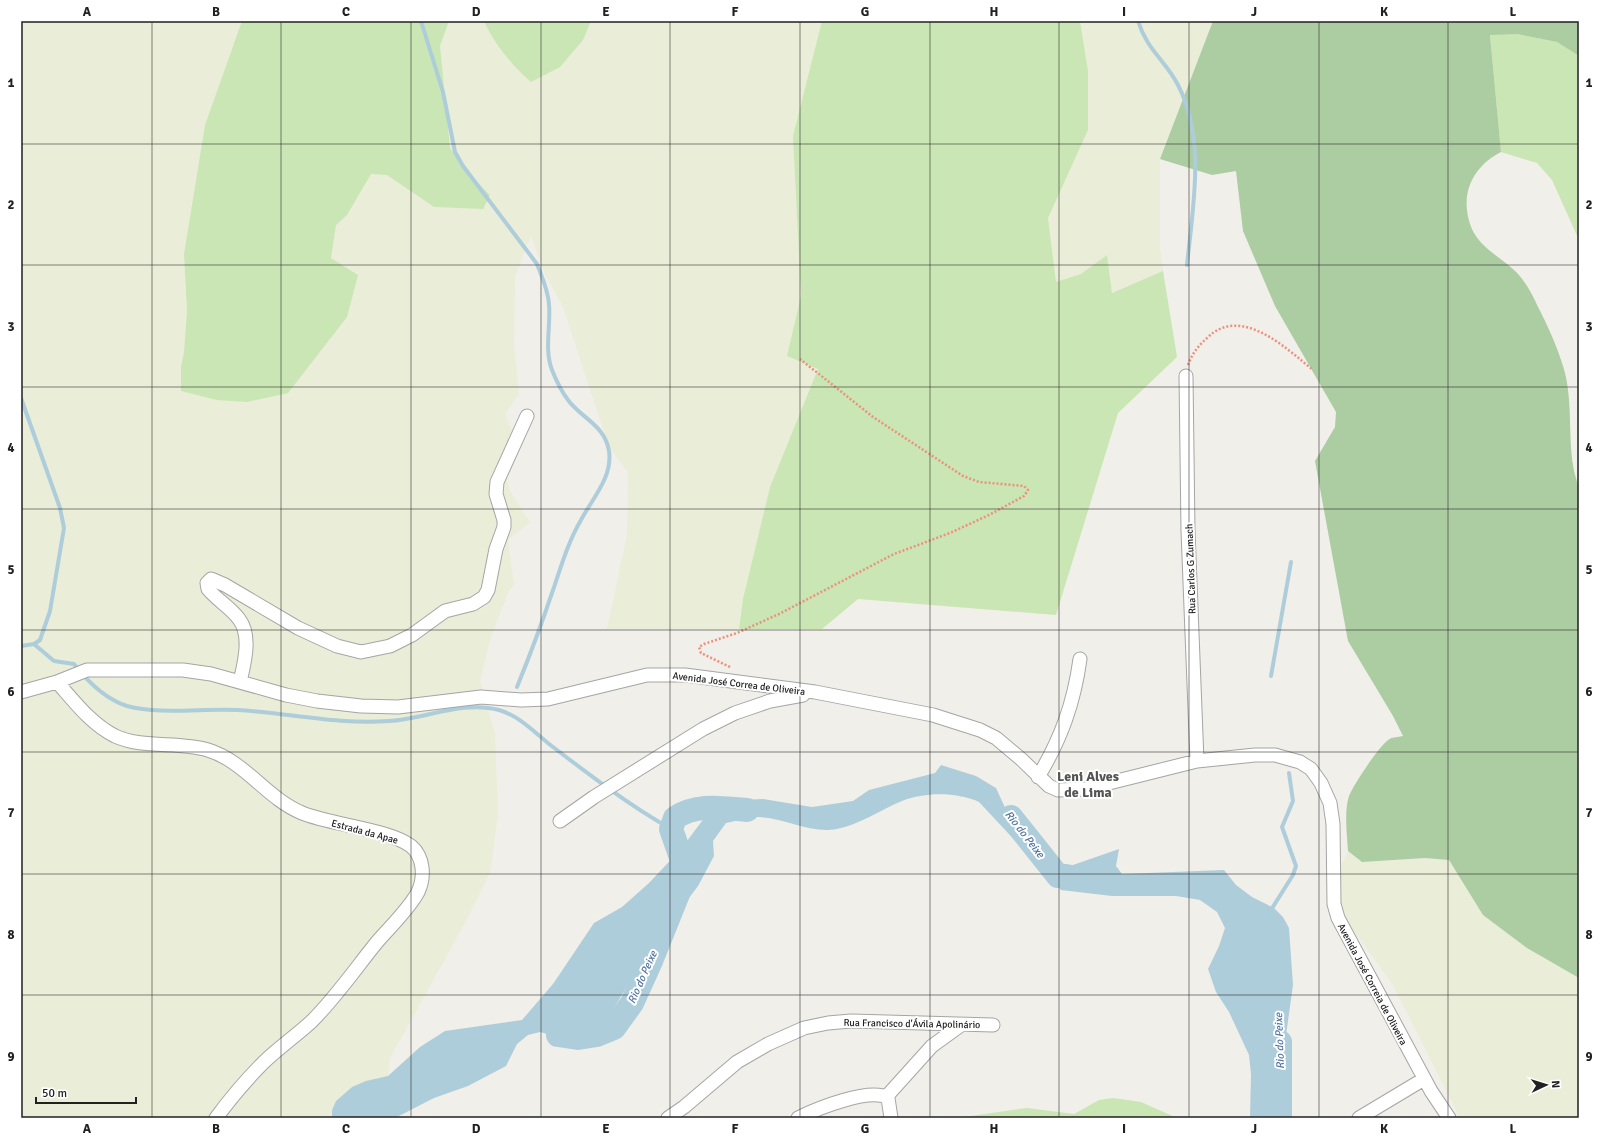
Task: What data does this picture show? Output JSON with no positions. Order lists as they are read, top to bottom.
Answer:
{
  "streets": {
    "street": [
      "Rua Carlos G Zumach",
      "Avenida José Correa de Oliveira",
      "Estrada da Apae",
      "Avenida José Correia de Oliveira",
      "Rua Francisco d'Ávila Apolinário"
    ]
  },
  "crossings": [
    ["Rua Carlos G Zumach", "Avenida José Correia de Oliveira"],
    ["Avenida José Correa de Oliveira", "Estrada da Apae"],
    ["Avenida José Correa de Oliveira", "Avenida José Correia de Oliveira"]
  ],
  "districts": ["Leni Alves de Lima"],
  "water": ["Rio do Peixe"],
  "scale_bar": "50 m",
  "north": "right",
  "grid": {
    "columns": [
      "A",
      "B",
      "C",
      "D",
      "E",
      "F",
      "G",
      "H",
      "I",
      "J",
      "K",
      "L"
    ],
    "rows": [
      "1",
      "2",
      "3",
      "4",
      "5",
      "6",
      "7",
      "8",
      "9"
    ]
  }
}
